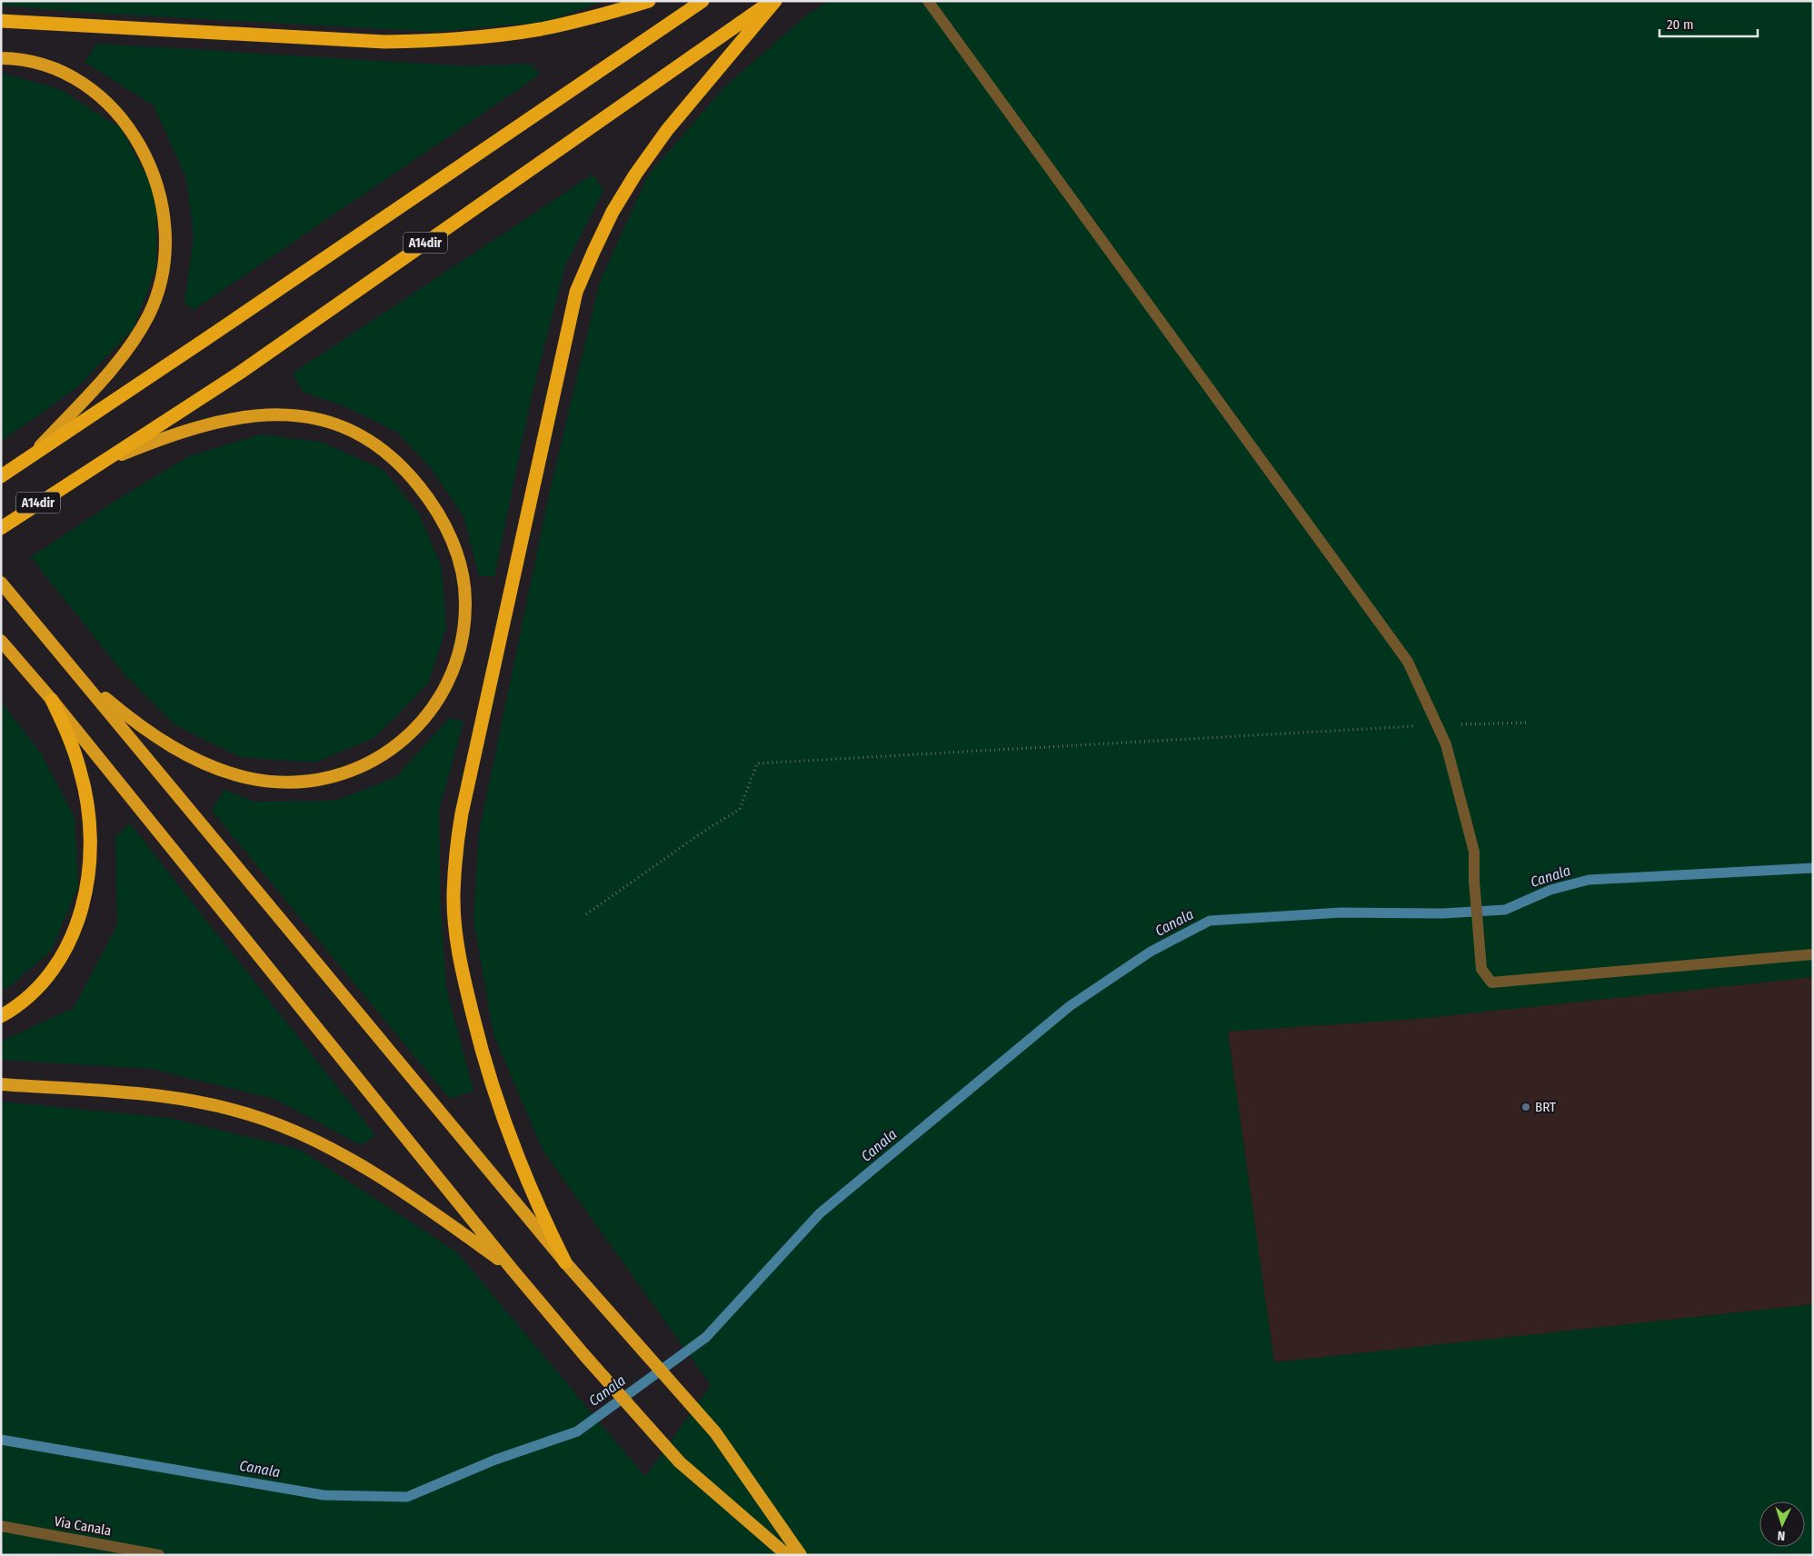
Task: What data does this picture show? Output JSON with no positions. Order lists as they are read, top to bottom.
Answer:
{
  "streets": {
    "highway": ["A14dir"],
    "street": ["Via Canala"]
  },
  "water": ["Canala"],
  "places": ["BRT"],
  "scale_bar": "20 m",
  "north": "bottom"
}
